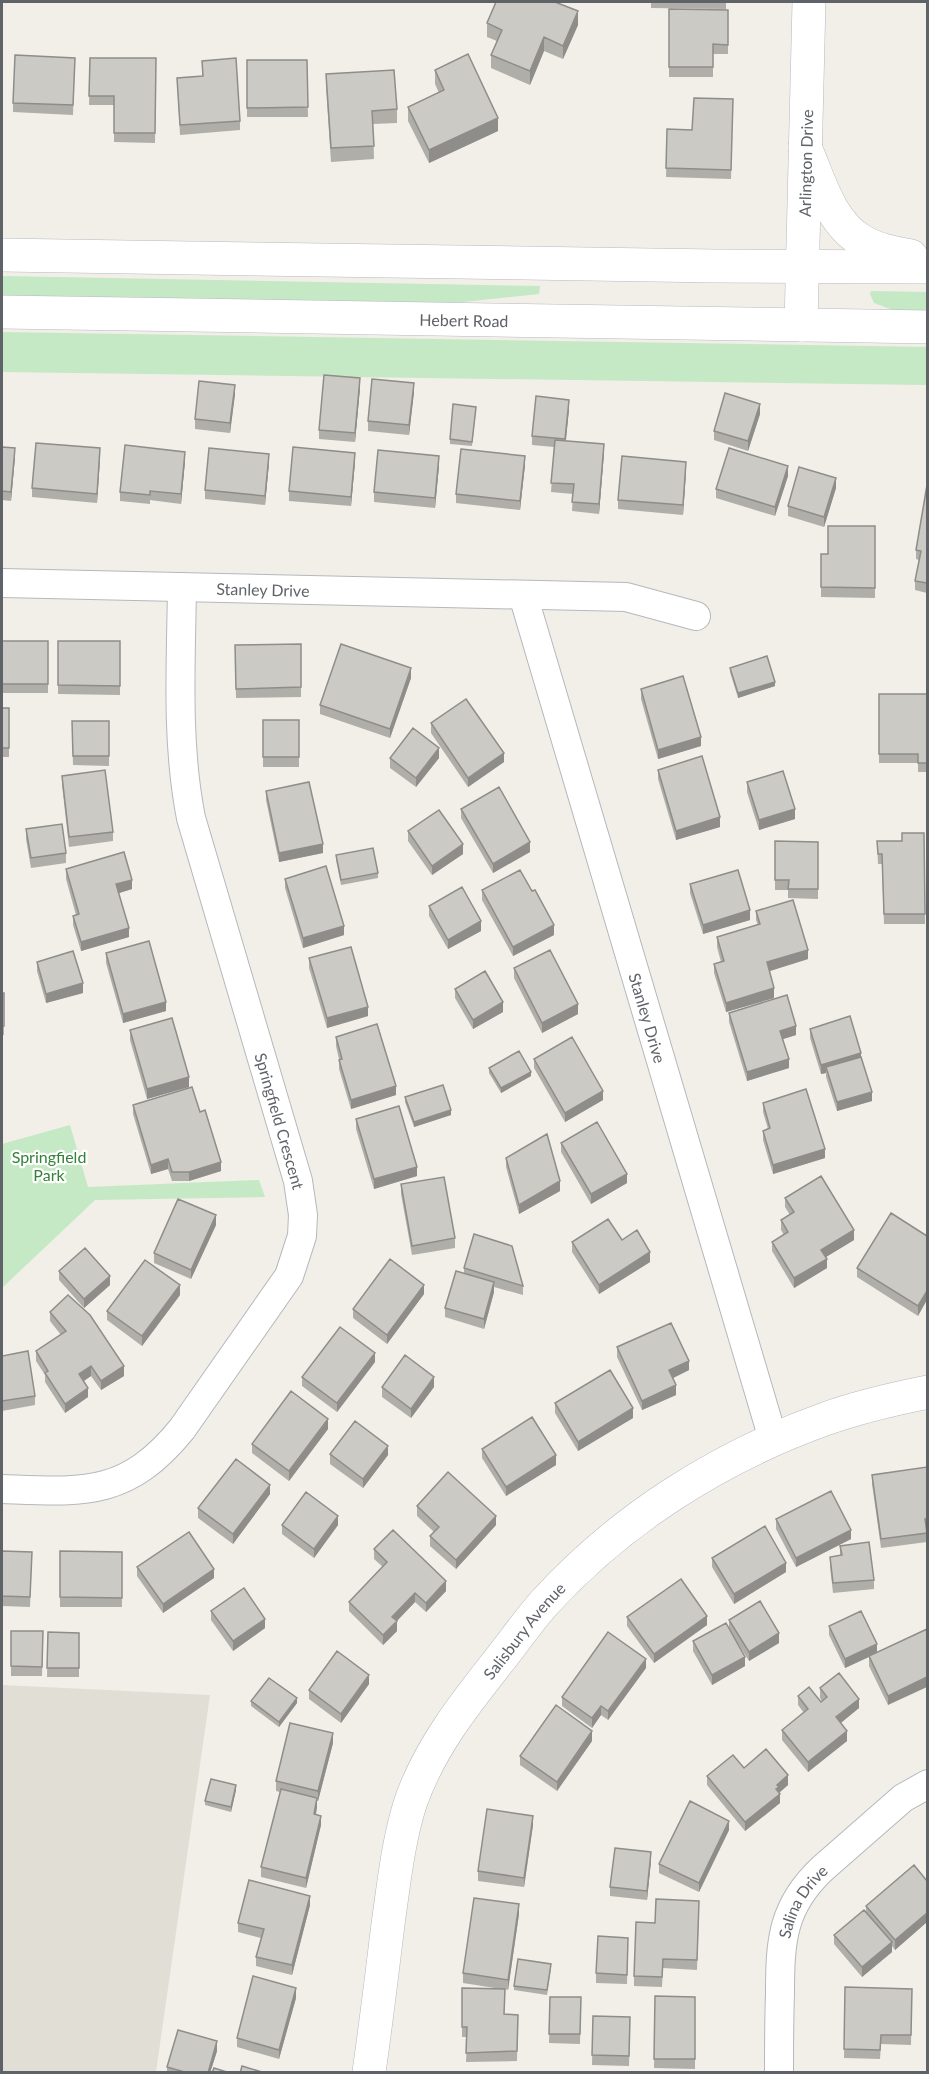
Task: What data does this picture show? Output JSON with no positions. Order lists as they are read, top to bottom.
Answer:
{
  "streets": {
    "main road": ["Arlington Drive", "Hebert Road", "Salisbury Avenue"],
    "street": ["Stanley Drive", "Springfield Crescent", "Salina Drive"]
  },
  "crossings": [
    ["Arlington Drive", "Hebert Road"],
    ["Stanley Drive", "Springfield Crescent"],
    ["Stanley Drive", "Salisbury Avenue"]
  ],
  "parks": ["Springfield Park"]
}
